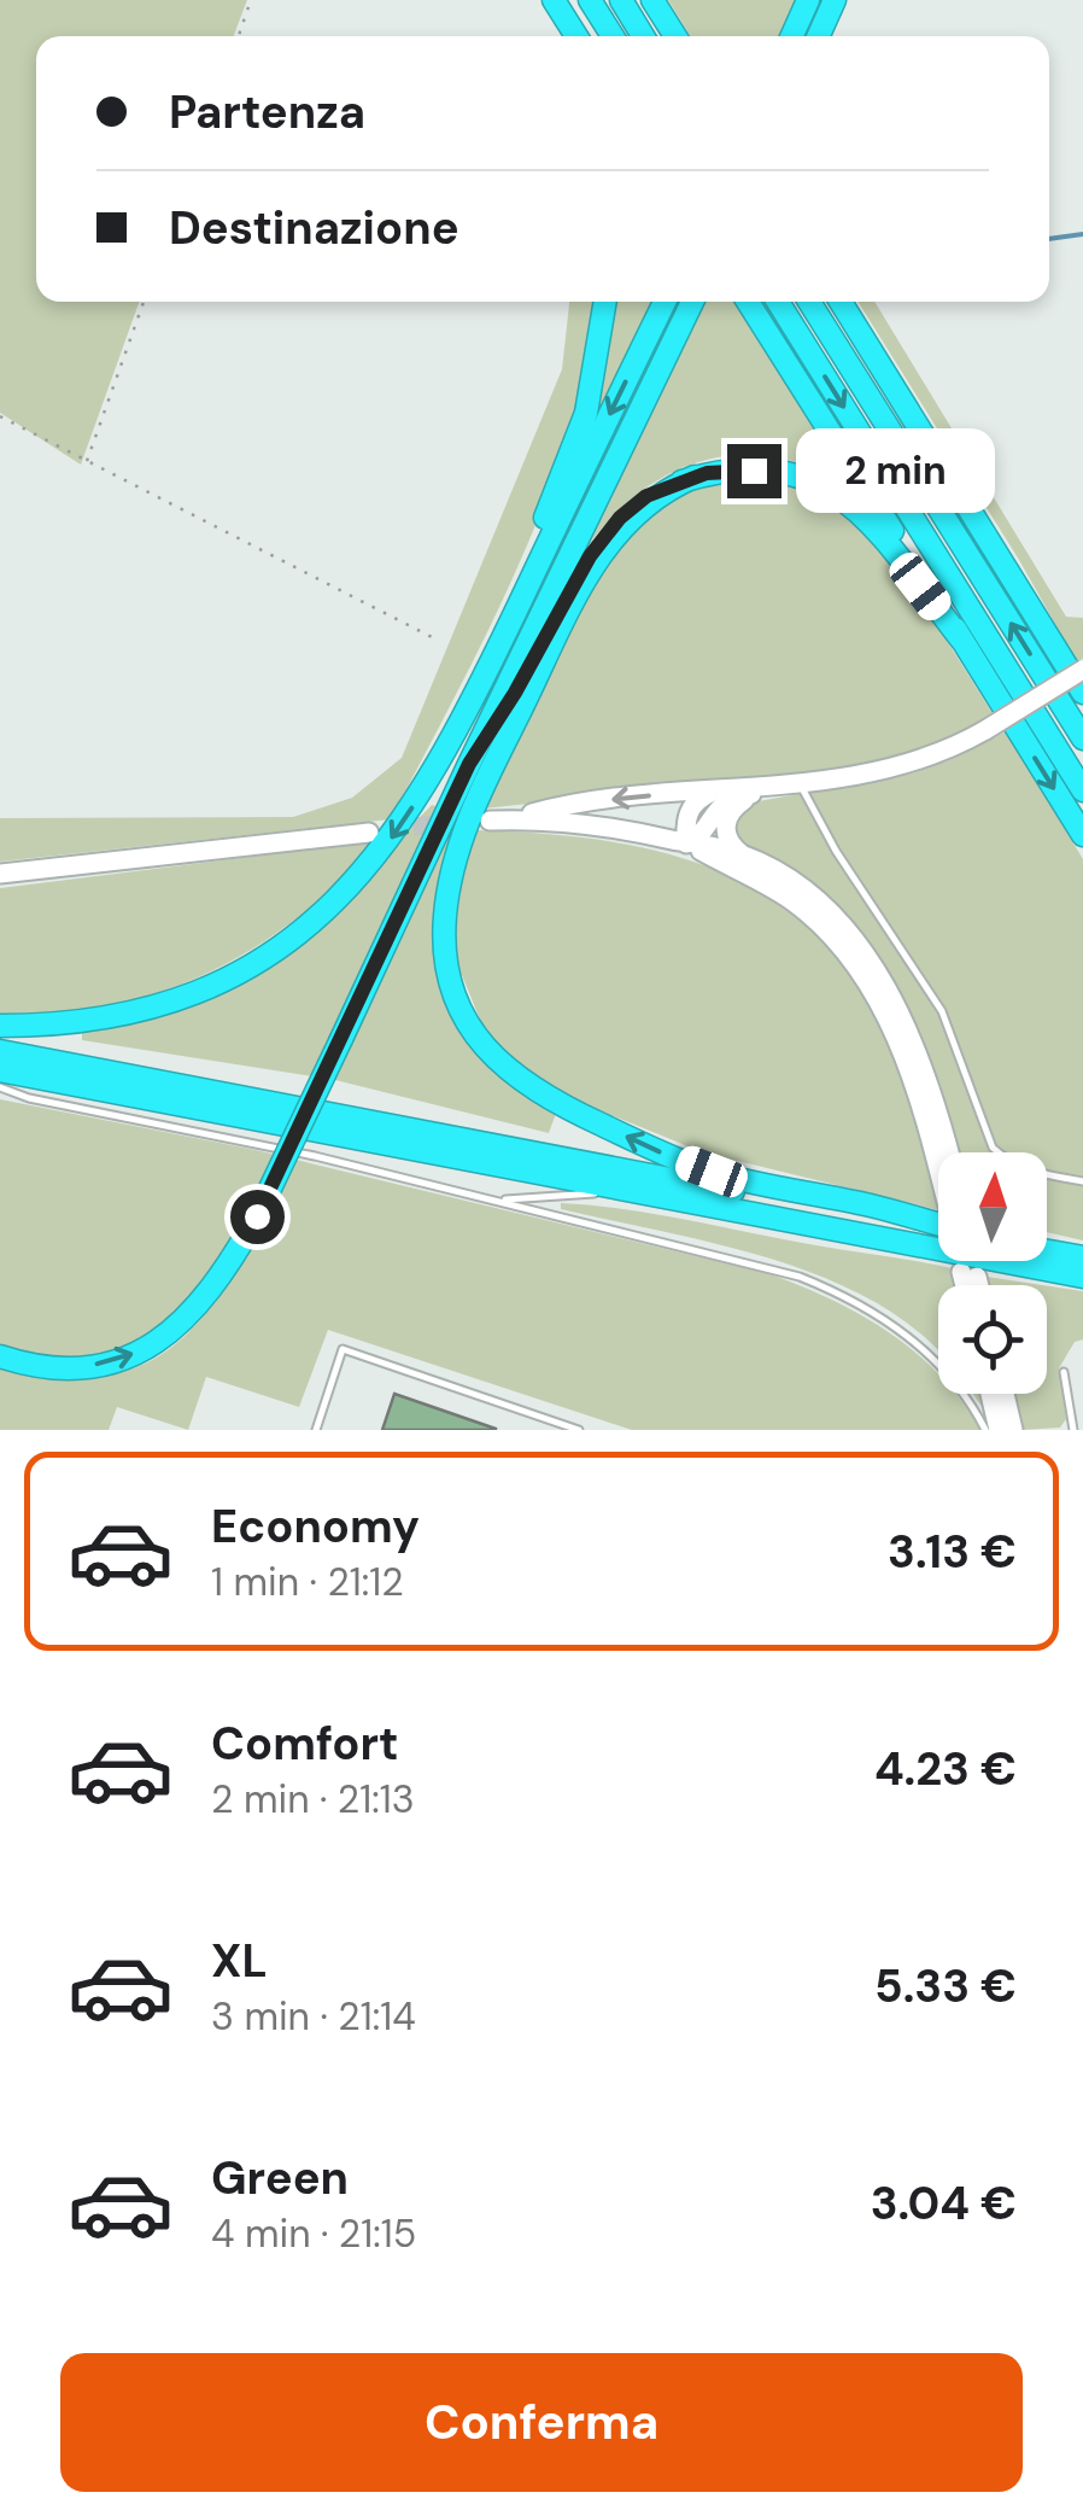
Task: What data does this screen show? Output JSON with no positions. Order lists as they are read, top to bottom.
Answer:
{
  "north": "top",
  "page": {
    "banner": ["Partenza", "Destinazione"],
    "bubble": "2 min",
    "list": [
      {
        "name": "Economy",
        "note": "1 min · 21:12",
        "value": "3.13 €"
      },
      {
        "name": "Comfort",
        "note": "2 min · 21:13",
        "value": "4.23 €"
      },
      {
        "name": "XL",
        "note": "3 min · 21:14",
        "value": "5.33 €"
      },
      {
        "name": "Green",
        "note": "4 min · 21:15",
        "value": "3.04 €"
      }
    ],
    "buttons": "Conferma"
  }
}
